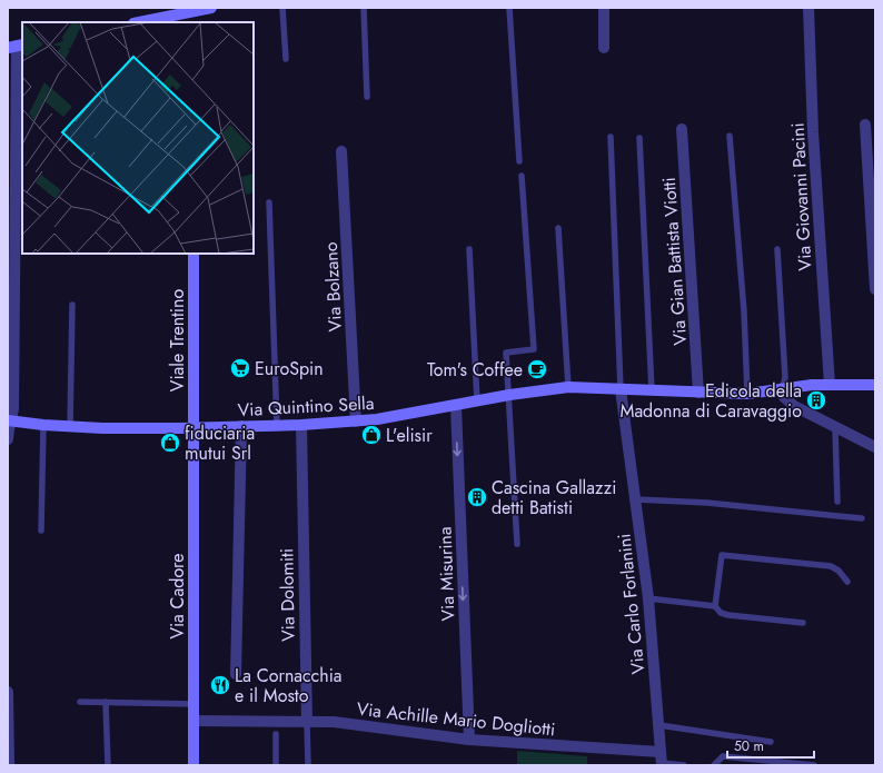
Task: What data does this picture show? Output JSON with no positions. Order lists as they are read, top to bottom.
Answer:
{
  "streets": {
    "street": [
      "Via Giovanni Pacini",
      "Via Gian Battista Viotti",
      "Via Bolzano",
      "Viale Trentino",
      "Via Quintino Sella",
      "Via Misurina",
      "Via Dolomiti",
      "Via Cadore",
      "Via Carlo Forlanini",
      "Via Achille Mario Dogliotti"
    ]
  },
  "crossings": [
    ["Via Giovanni Pacini", "Via Quintino Sella"],
    ["Via Gian Battista Viotti", "Via Quintino Sella"],
    ["Via Bolzano", "Via Quintino Sella"],
    ["Viale Trentino", "Via Quintino Sella"],
    ["Viale Trentino", "Via Cadore"],
    ["Via Quintino Sella", "Via Misurina"],
    ["Via Quintino Sella", "Via Dolomiti"],
    ["Via Quintino Sella", "Via Cadore"],
    ["Via Quintino Sella", "Via Carlo Forlanini"],
    ["Via Misurina", "Via Achille Mario Dogliotti"],
    ["Via Dolomiti", "Via Achille Mario Dogliotti"],
    ["Via Cadore", "Via Achille Mario Dogliotti"],
    ["Via Carlo Forlanini", "Via Achille Mario Dogliotti"]
  ],
  "one_way": ["Via Misurina"],
  "places": {
    "supermarket": ["EuroSpin"],
    "cafe": ["Tom's Coffee"],
    "building": ["Edicola della Madonna di Caravaggio", "Cascina Gallazzi detti Batisti"],
    "shop": ["L'elisir", "fiduciaria mutui Srl"],
    "restaurant": ["La Cornacchia e il Mosto"]
  },
  "scale_bar": "50 m"
}
